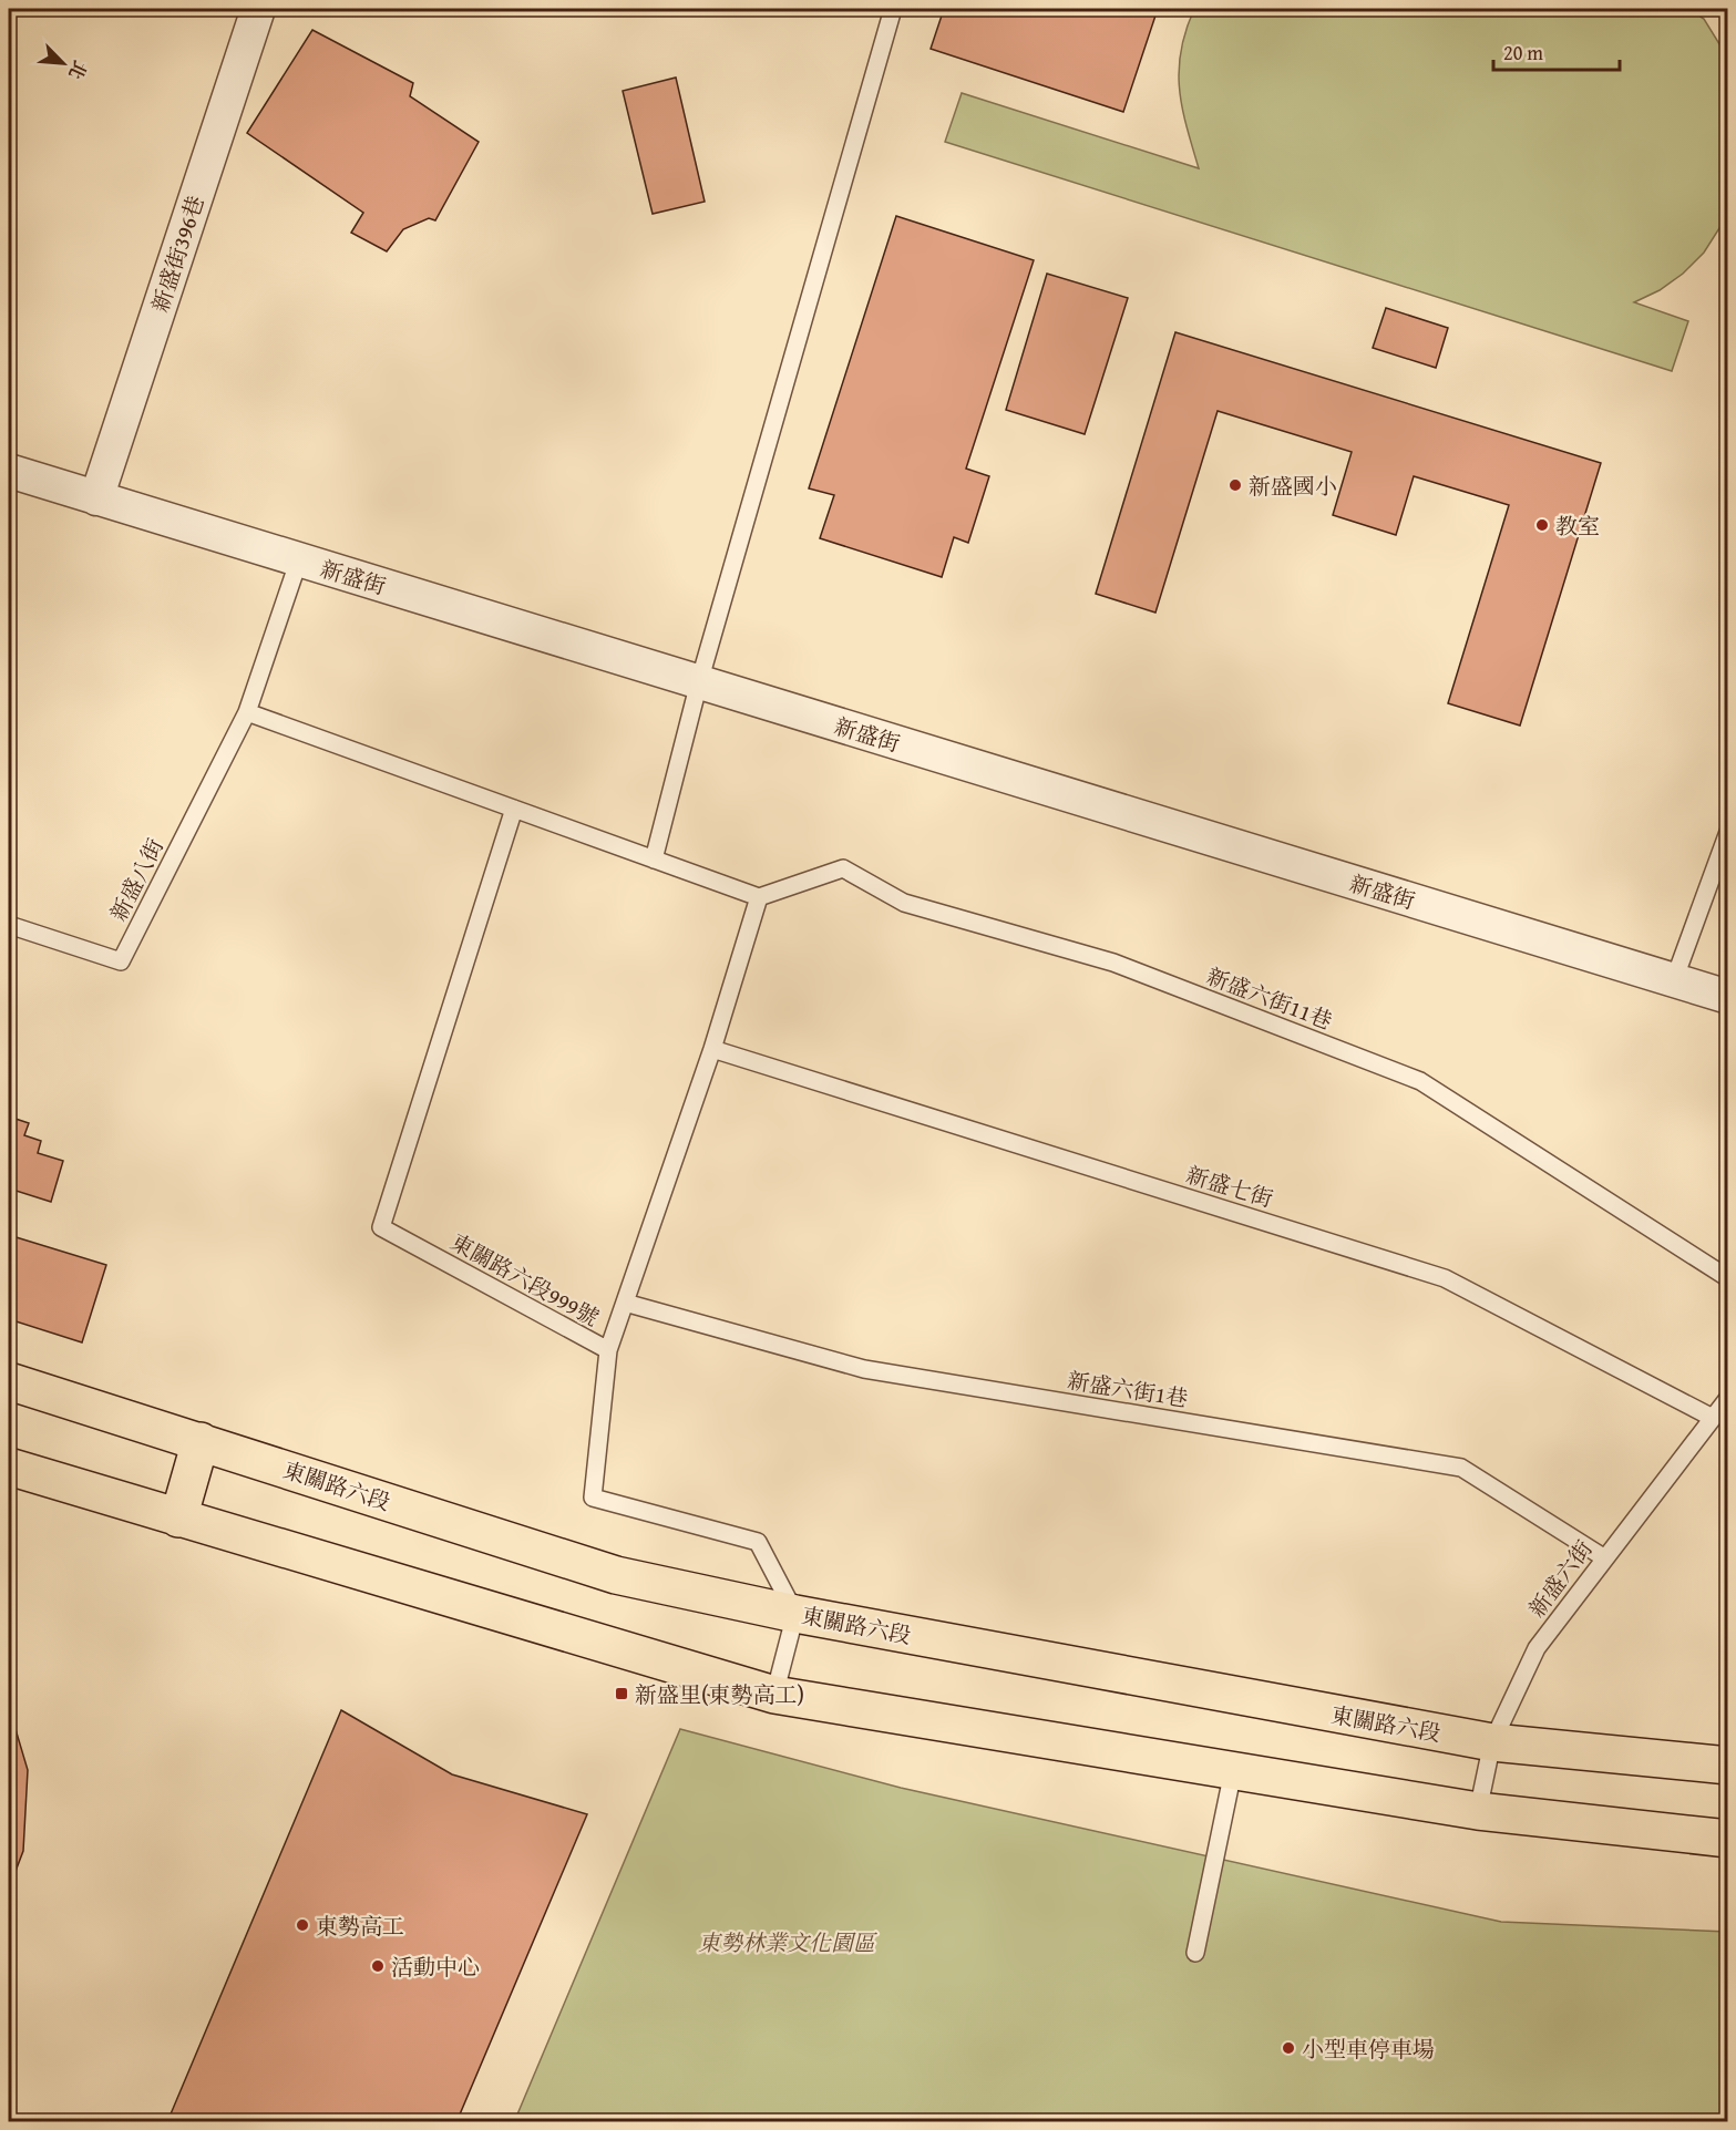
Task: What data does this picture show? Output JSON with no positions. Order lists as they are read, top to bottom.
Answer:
{
  "streets": {
    "main road": ["東關路六段"],
    "street": ["新盛街396巷", "新盛街"],
    "lane": [
      "新盛八街",
      "新盛六街11巷",
      "新盛七街",
      "東關路六段999號",
      "新盛六街1巷",
      "新盛六街"
    ]
  },
  "crossings": [
    ["新盛街396巷", "新盛街"],
    ["新盛七街", "新盛六街"],
    ["東關路六段999號", "東關路六段"],
    ["新盛六街1巷", "新盛六街"],
    ["東關路六段", "新盛六街"]
  ],
  "parks": ["東勢林業文化園區"],
  "places": {
    "other": [
      "新盛國小",
      "教室",
      "東勢高工",
      "活動中心",
      "小型車停車場"
    ],
    "transit": ["新盛里(東勢高工)"]
  },
  "scale_bar": "20 m",
  "north": "bottom right"
}
